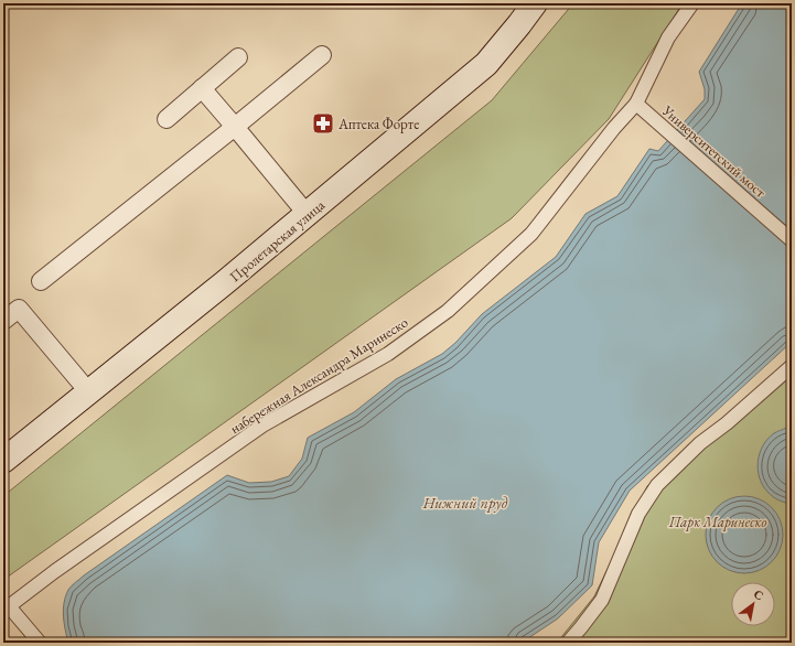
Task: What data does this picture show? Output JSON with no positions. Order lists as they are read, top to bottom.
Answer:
{
  "streets": {
    "main road": ["Пролетарская улица"],
    "street": ["Университетский мост", "набережная Александра Маринеско"]
  },
  "crossings": [
    ["Университетский мост", "набережная Александра Маринеско"]
  ],
  "water": ["Нижний пруд"],
  "parks": ["Парк Маринеско"],
  "places": {
    "pharmacy": ["Аптека Форте"]
  },
  "north": "top right"
}
